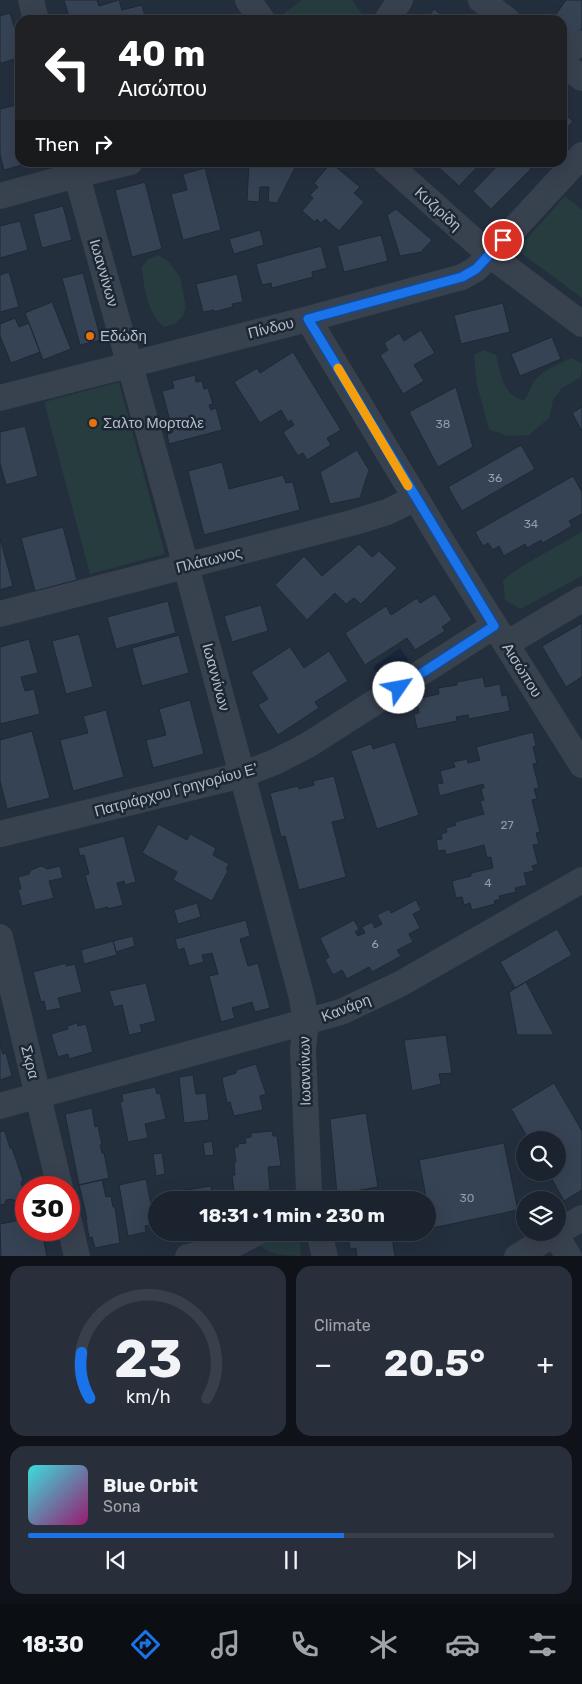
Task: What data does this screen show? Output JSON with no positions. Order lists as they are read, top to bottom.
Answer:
{
  "streets": {
    "street": [
      "Κυζιρίδη",
      "Ιωαννίνων",
      "Πίνδου",
      "Πλάτωνος",
      "Αισώπου",
      "Πατριάρχου Γρηγορίου Ε'",
      "Κανάρη",
      "Σκρα"
    ]
  },
  "crossings": [
    ["Κυζιρίδη", "Πίνδου"],
    ["Ιωαννίνων", "Πίνδου"],
    ["Ιωαννίνων", "Πλάτωνος"],
    ["Ιωαννίνων", "Πατριάρχου Γρηγορίου Ε'"],
    ["Ιωαννίνων", "Κανάρη"],
    ["Πίνδου", "Αισώπου"],
    ["Πλάτωνος", "Αισώπου"],
    ["Αισώπου", "Πατριάρχου Γρηγορίου Ε'"],
    ["Κανάρη", "Σκρα"]
  ],
  "places": ["Εδώδη", "Σαλτο Μορταλε"],
  "house_numbers": [
    "38",
    "36",
    "34",
    "27",
    "4",
    "6",
    "30"
  ],
  "page": {
    "turn": ["40 m", "Αισώπου"],
    "then": "Then",
    "limit": "30",
    "trip": "18:31 · 1 min · 230 m",
    "tile": "Climate",
    "heat": ["−", "20.5°", "+"],
    "song": ["Blue Orbit", "Sona"],
    "tabs": "18:30",
    "gauge": ["23", "km/h"]
  }
}
